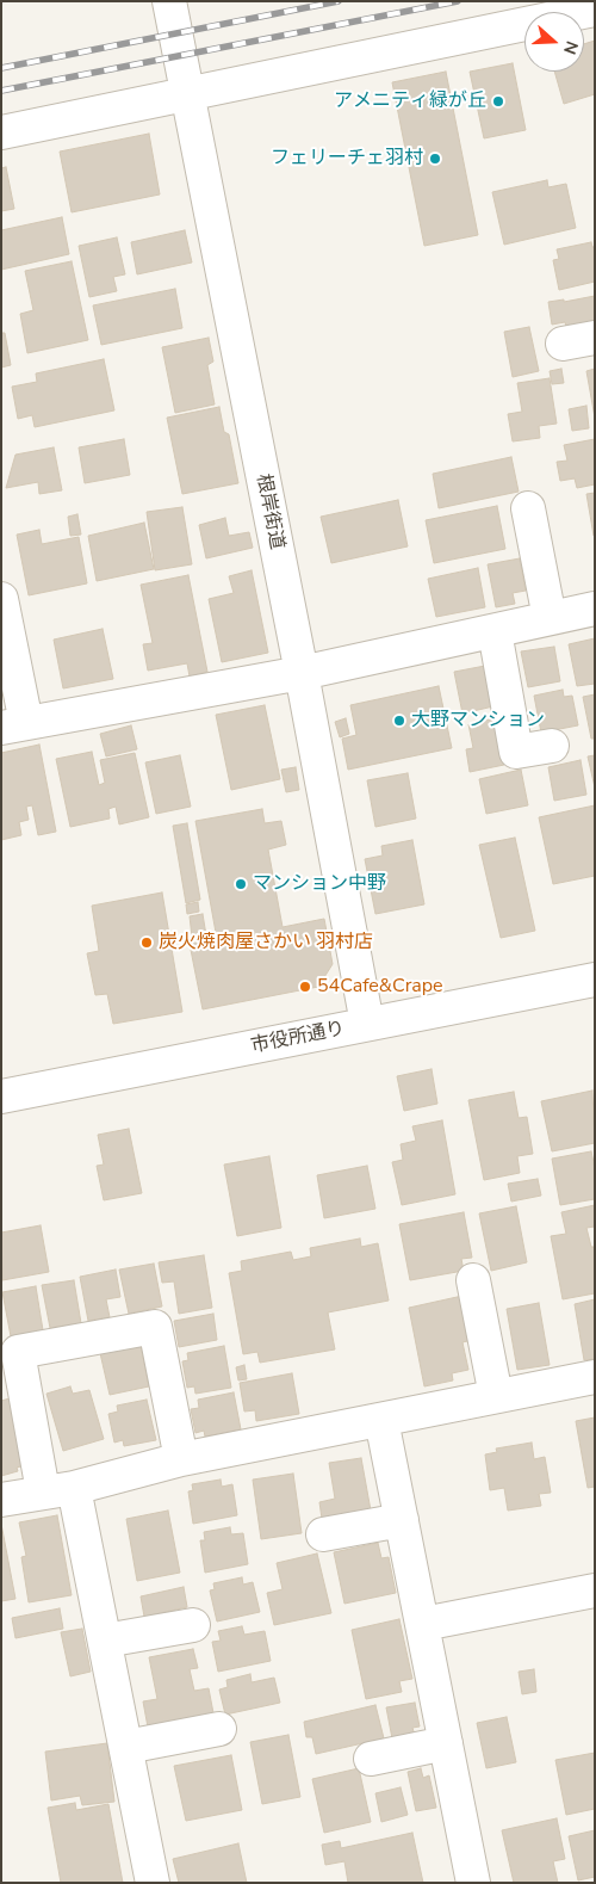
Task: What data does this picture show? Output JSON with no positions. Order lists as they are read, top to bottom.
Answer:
{
  "streets": {
    "street": ["根岸街道", "市役所通り"]
  },
  "crossings": [
    ["根岸街道", "市役所通り"]
  ],
  "places": [
    "アメニティ緑が丘",
    "フェリーチェ羽村",
    "大野マンション",
    "マンション中野",
    "炭火焼肉屋さかい 羽村店",
    "54Cafe&Crape"
  ],
  "north": "right"
}
